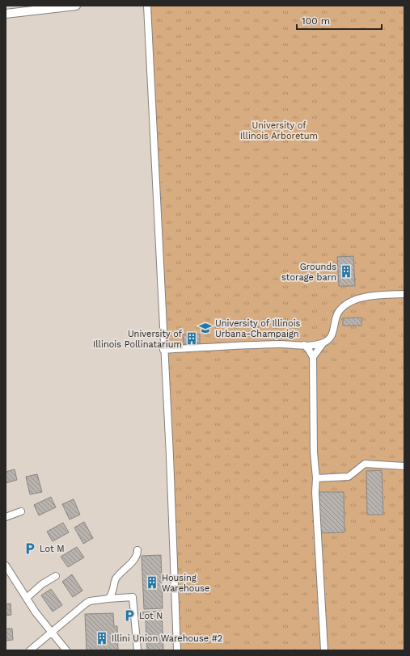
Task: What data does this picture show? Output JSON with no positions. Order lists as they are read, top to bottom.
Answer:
{
  "parks": ["University of Illinois Arboretum"],
  "places": {
    "building": [
      "Grounds storage barn",
      "University of Illinois Pollinatarium",
      "Housing Warehouse",
      "Illini Union Warehouse #2"
    ],
    "school or university": ["University of Illinois Urbana-Champaign"],
    "parking": ["Lot M", "Lot N"]
  },
  "scale_bar": "100 m"
}
